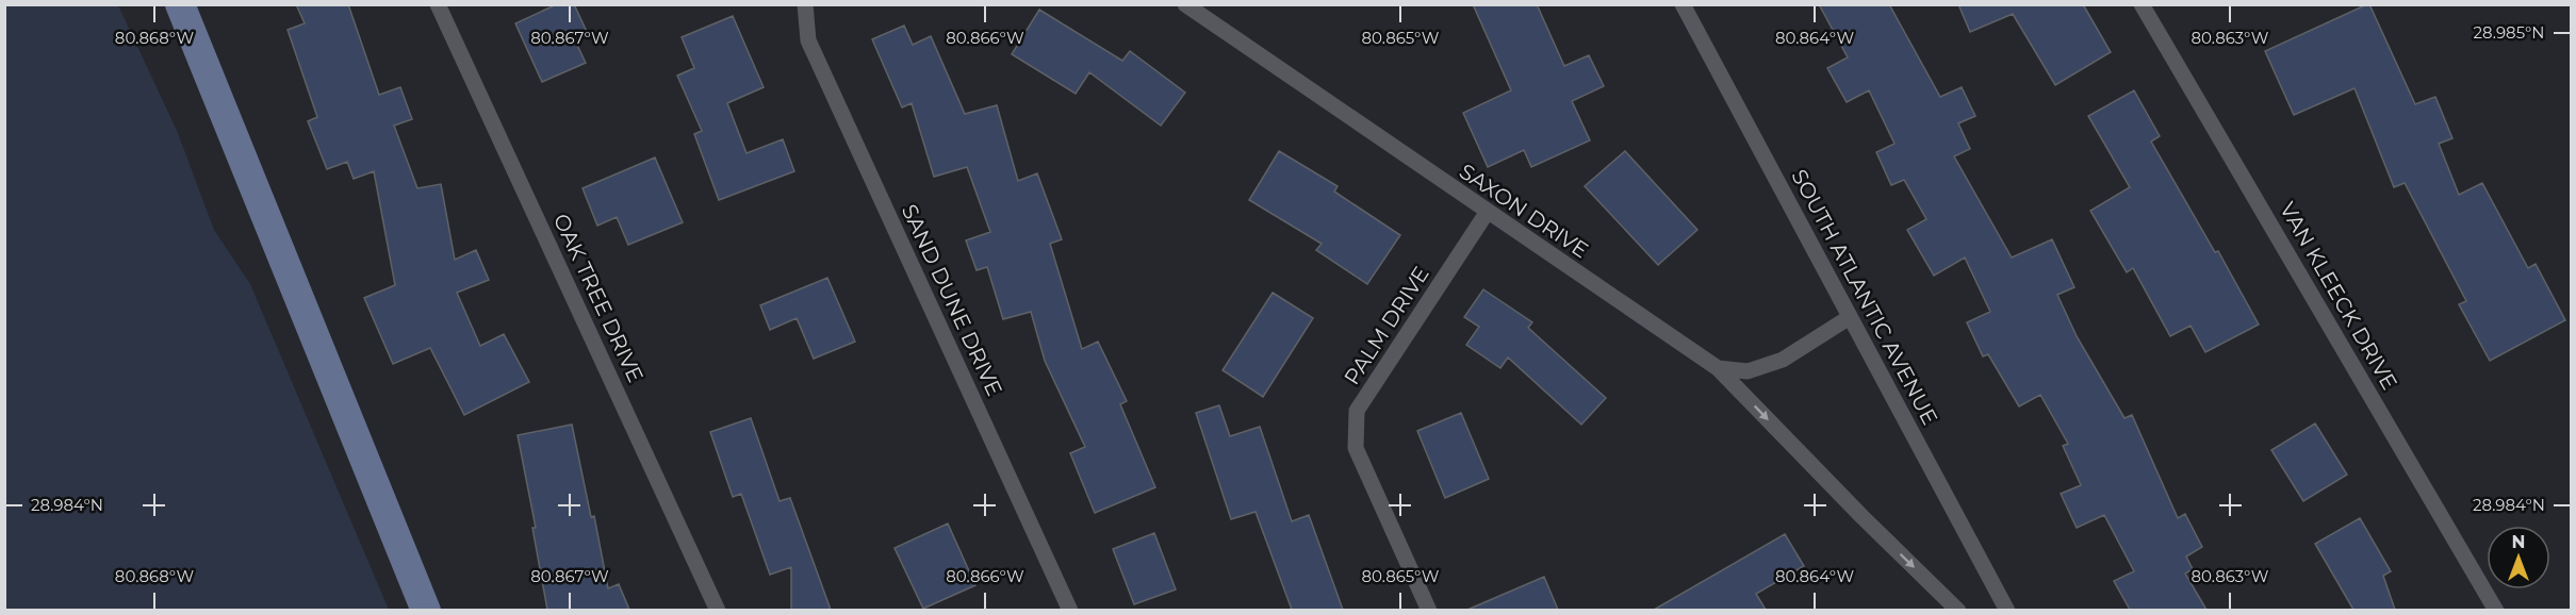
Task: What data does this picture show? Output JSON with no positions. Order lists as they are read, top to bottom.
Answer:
{
  "streets": {
    "street": [
      "SAXON DRIVE",
      "VAN KLEECK DRIVE",
      "SOUTH ATLANTIC AVENUE",
      "OAK TREE DRIVE",
      "SAND DUNE DRIVE",
      "PALM DRIVE"
    ]
  },
  "crossings": [
    ["SAXON DRIVE", "SOUTH ATLANTIC AVENUE"],
    ["SAXON DRIVE", "PALM DRIVE"]
  ],
  "north": "top",
  "coordinates": [
    "28.985°N",
    "80.868°W",
    "80.867°W",
    "80.866°W",
    "80.865°W",
    "80.864°W",
    "80.863°W",
    "28.984°N"
  ]
}
